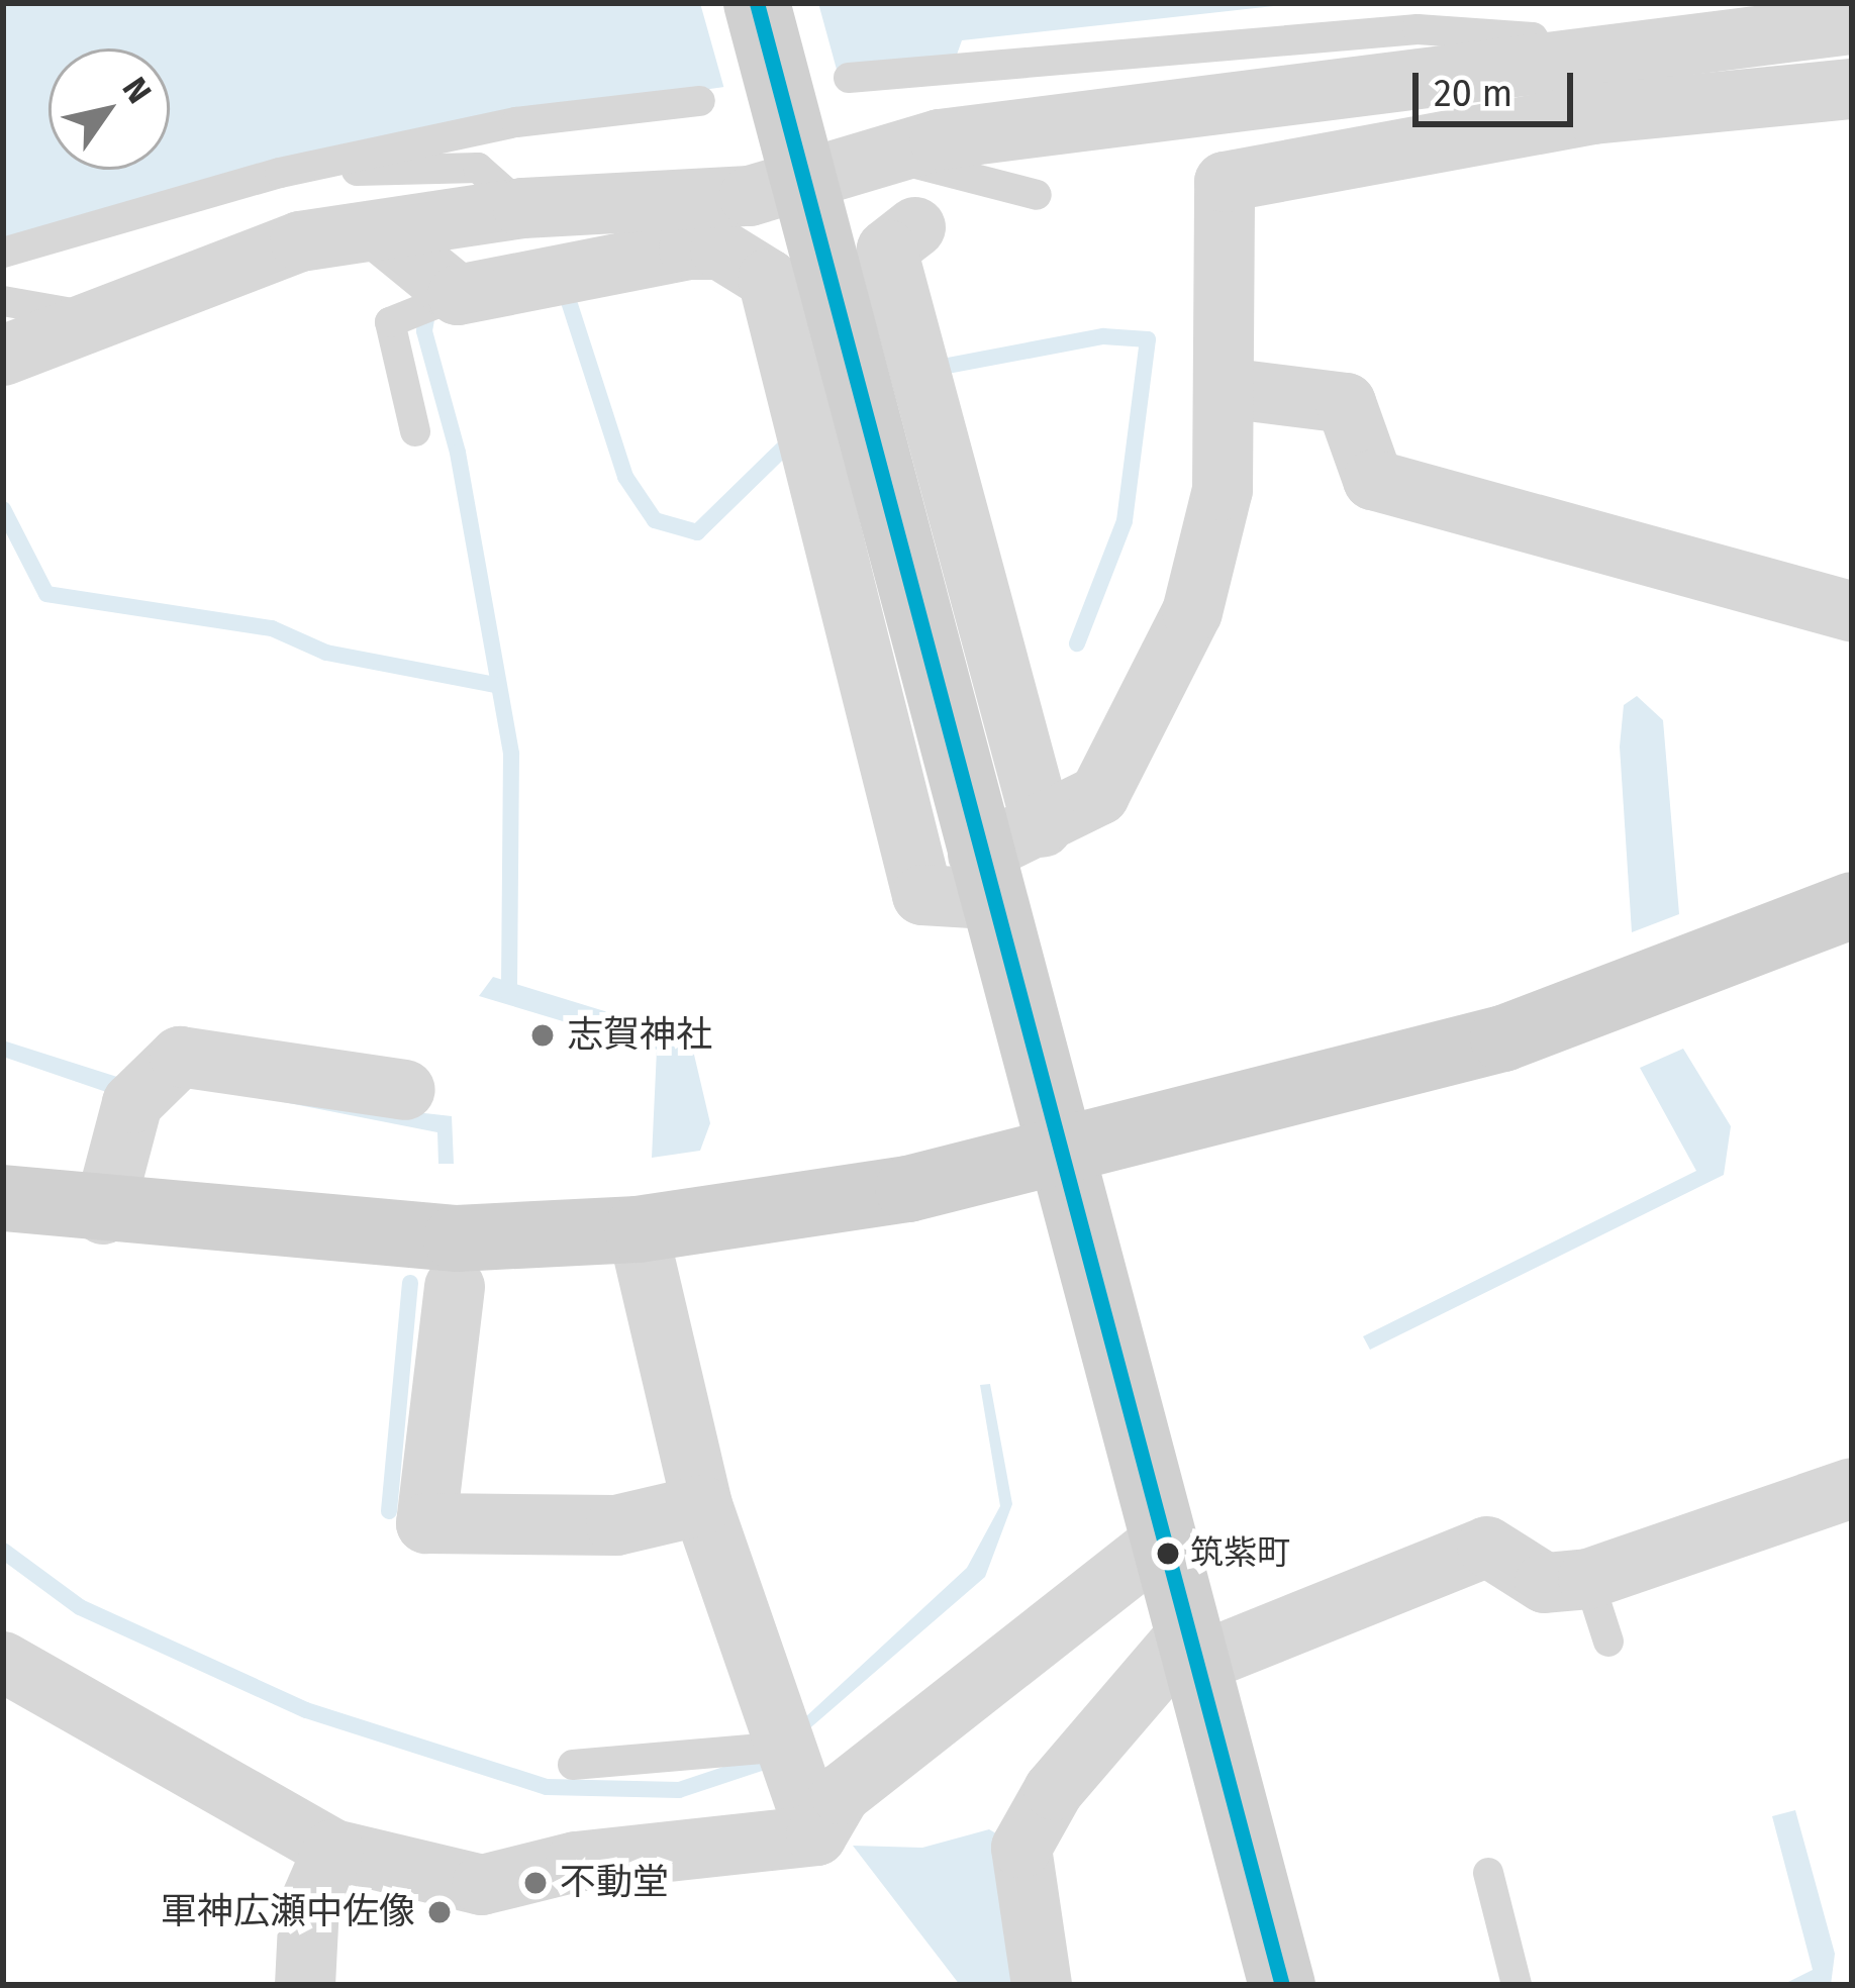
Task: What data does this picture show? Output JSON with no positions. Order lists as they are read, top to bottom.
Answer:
{
  "places": [
    "志賀神社",
    "筑紫町",
    "不動堂",
    "軍神広瀬中佐像"
  ],
  "scale_bar": "20 m",
  "north": "top right"
}
